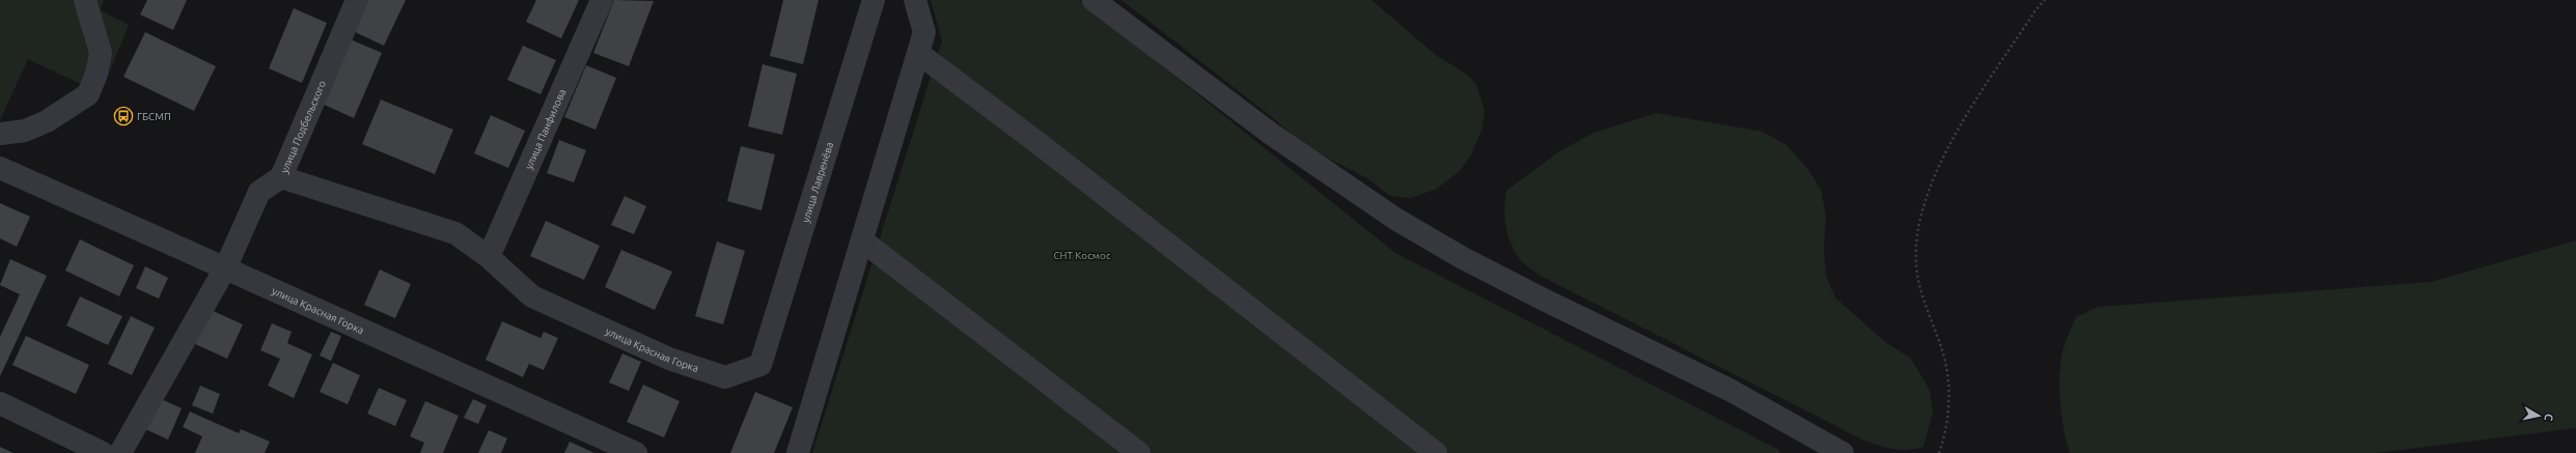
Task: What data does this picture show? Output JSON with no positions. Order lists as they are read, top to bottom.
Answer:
{
  "streets": {
    "street": [
      "улица Подбельского",
      "улица Панфилова",
      "улица Лавренёва",
      "улица Красная Горка"
    ]
  },
  "crossings": [
    ["улица Подбельского", "улица Красная Горка"],
    ["улица Панфилова", "улица Красная Горка"],
    ["улица Лавренёва", "улица Красная Горка"]
  ],
  "parks": ["СНТ Космос"],
  "places": {
    "bus stop": ["ГБСМП"]
  },
  "north": "right"
}
